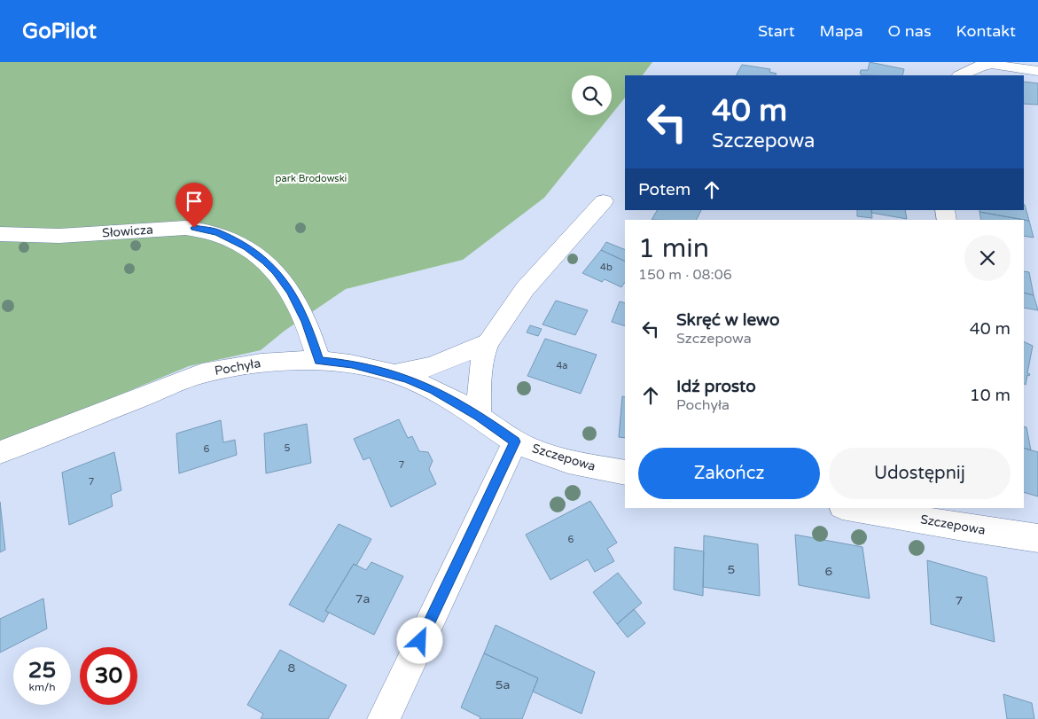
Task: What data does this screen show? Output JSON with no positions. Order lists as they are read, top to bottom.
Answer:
{
  "streets": {
    "street": ["Słowicza", "Pochyła", "Szczepowa"]
  },
  "crossings": [
    ["Słowicza", "Pochyła"],
    ["Pochyła", "Szczepowa"]
  ],
  "parks": ["park Brodowski"],
  "house_numbers": [
    "4b",
    "4a",
    "5",
    "6",
    "7",
    "7",
    "6",
    "5",
    "6",
    "7a",
    "7",
    "8",
    "5a"
  ],
  "page": {
    "header": "GoPilot",
    "nav": [
      "Start",
      "Mapa",
      "O nas",
      "Kontakt"
    ],
    "turn": ["40 m", "Szczepowa"],
    "then": "Potem",
    "heading": ["1 min", "150 m · 08:06"],
    "list": [
      {
        "name": "Skręć w lewo",
        "note": "Szczepowa",
        "value": "40 m"
      },
      {
        "name": "Idź prosto",
        "note": "Pochyła",
        "value": "10 m"
      }
    ],
    "buttons": ["Zakończ", "Udostępnij"],
    "speed": "25 km/h",
    "limit": "30"
  }
}
